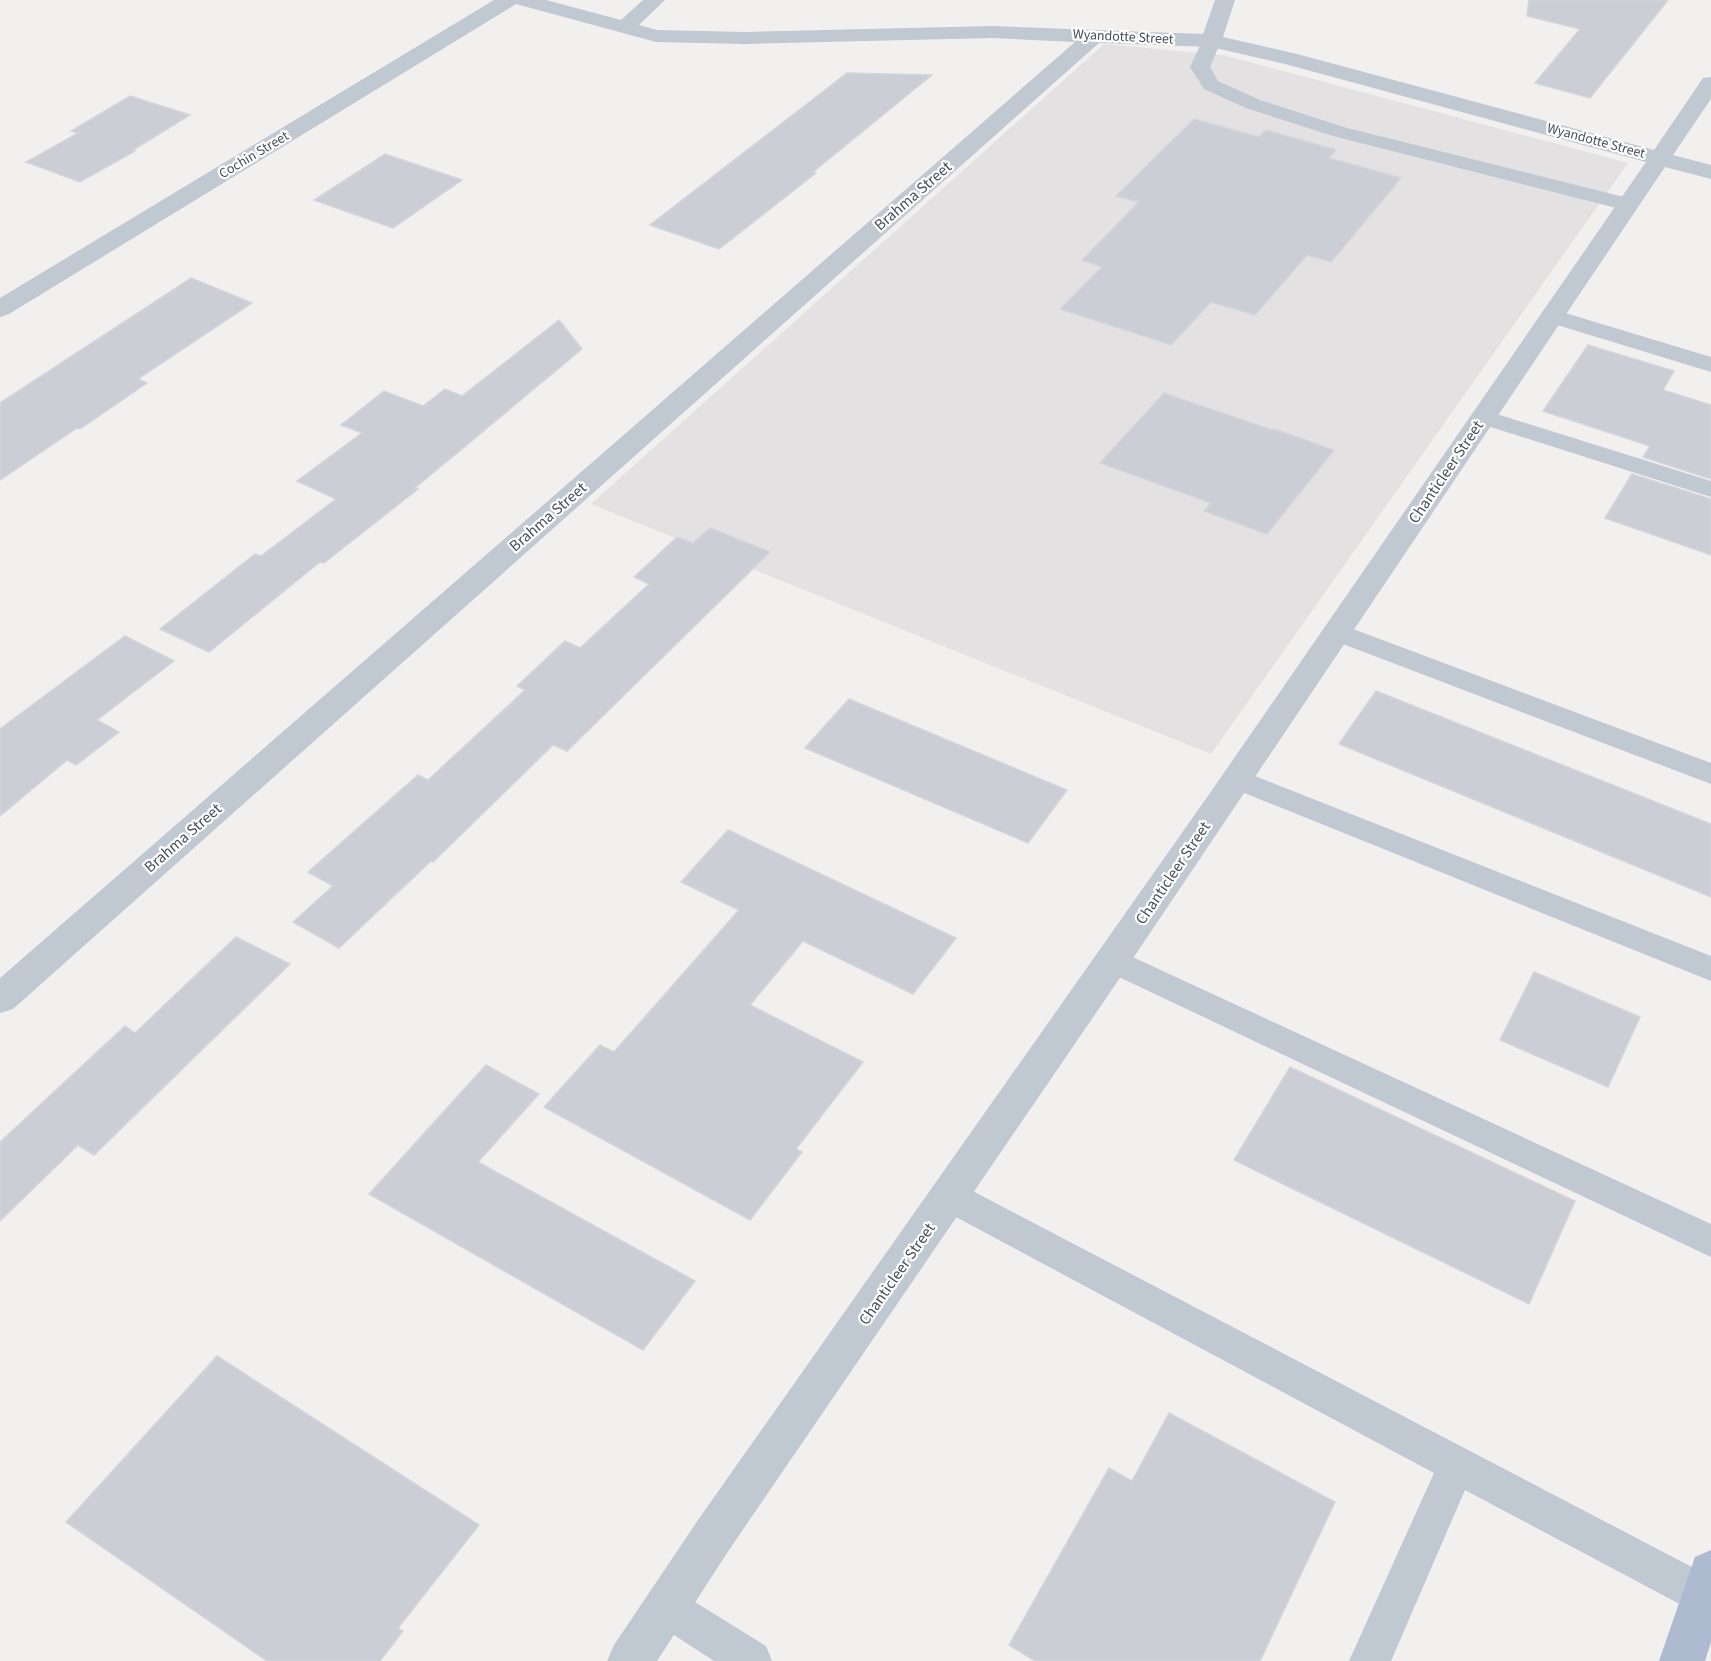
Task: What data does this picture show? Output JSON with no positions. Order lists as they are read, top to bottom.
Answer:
{
  "streets": {
    "street": [
      "Wyandotte Street",
      "Cochin Street",
      "Brahma Street",
      "Chanticleer Street"
    ]
  },
  "crossings": [
    ["Wyandotte Street", "Brahma Street"],
    ["Wyandotte Street", "Chanticleer Street"]
  ]
}
